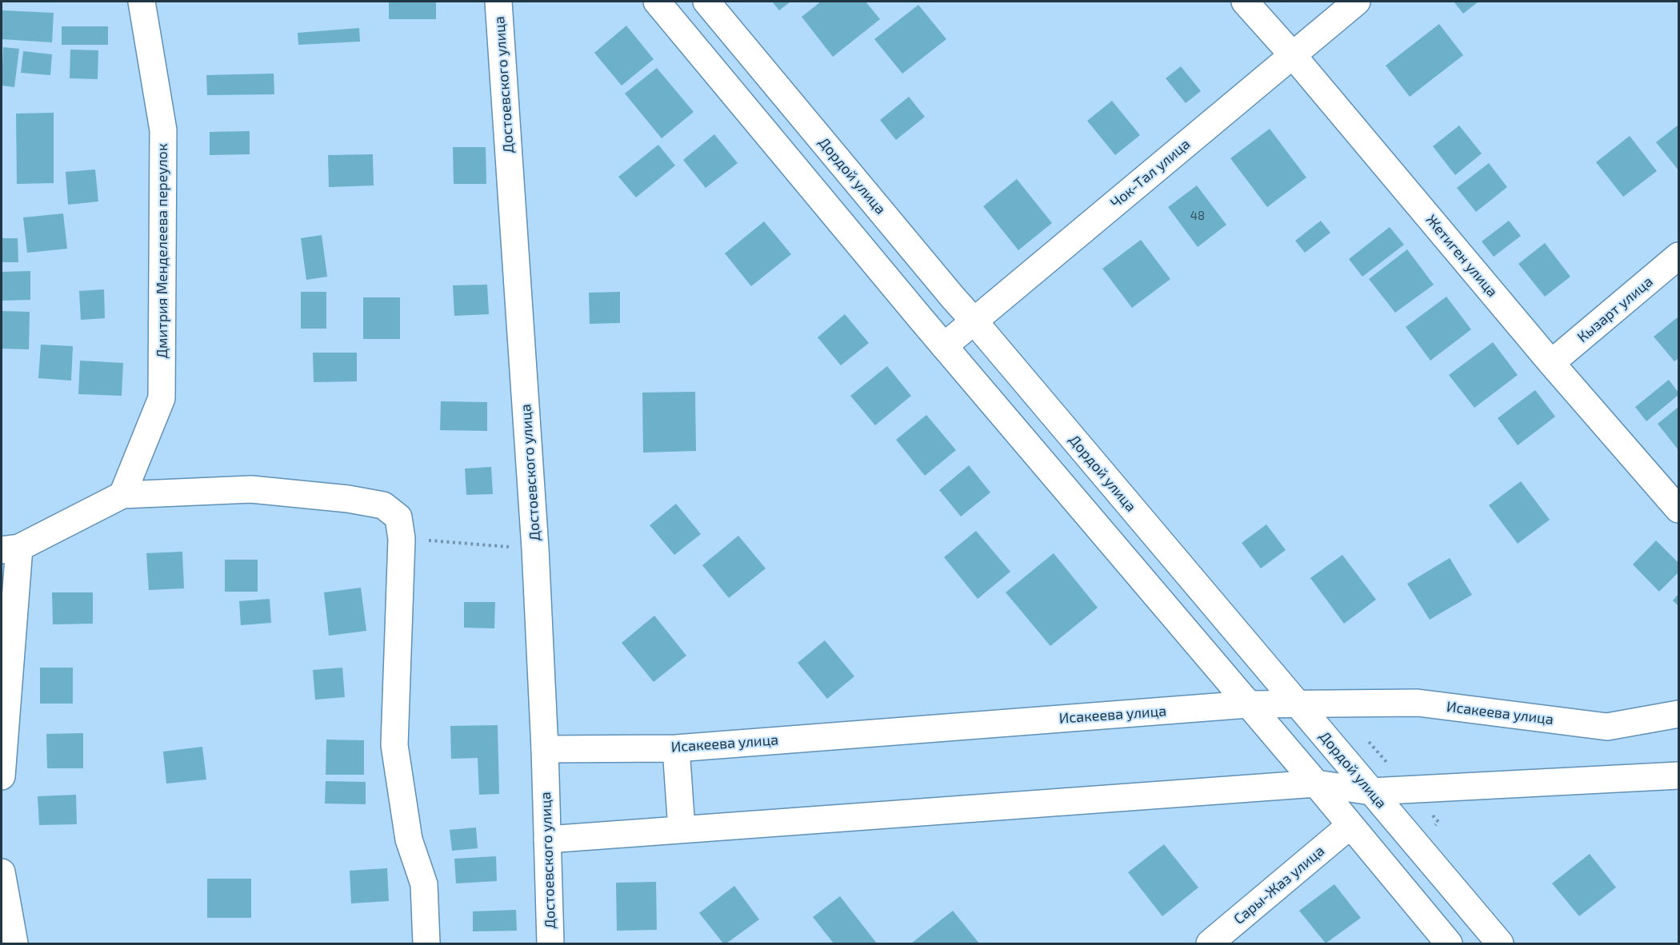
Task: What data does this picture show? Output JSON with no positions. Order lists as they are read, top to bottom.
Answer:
{
  "streets": {
    "street": [
      "Достоевского улица",
      "Чок-Тал улица",
      "Дордой улица",
      "Дмитрия Менделеева переулок",
      "Жетиген улица",
      "Кызарт улица",
      "Исакеева улица",
      "Сары-Жаз улица"
    ]
  },
  "crossings": [
    ["Достоевского улица", "Исакеева улица"],
    ["Чок-Тал улица", "Дордой улица"],
    ["Чок-Тал улица", "Жетиген улица"],
    ["Дордой улица", "Исакеева улица"],
    ["Жетиген улица", "Кызарт улица"]
  ],
  "house_numbers": ["48"]
}
